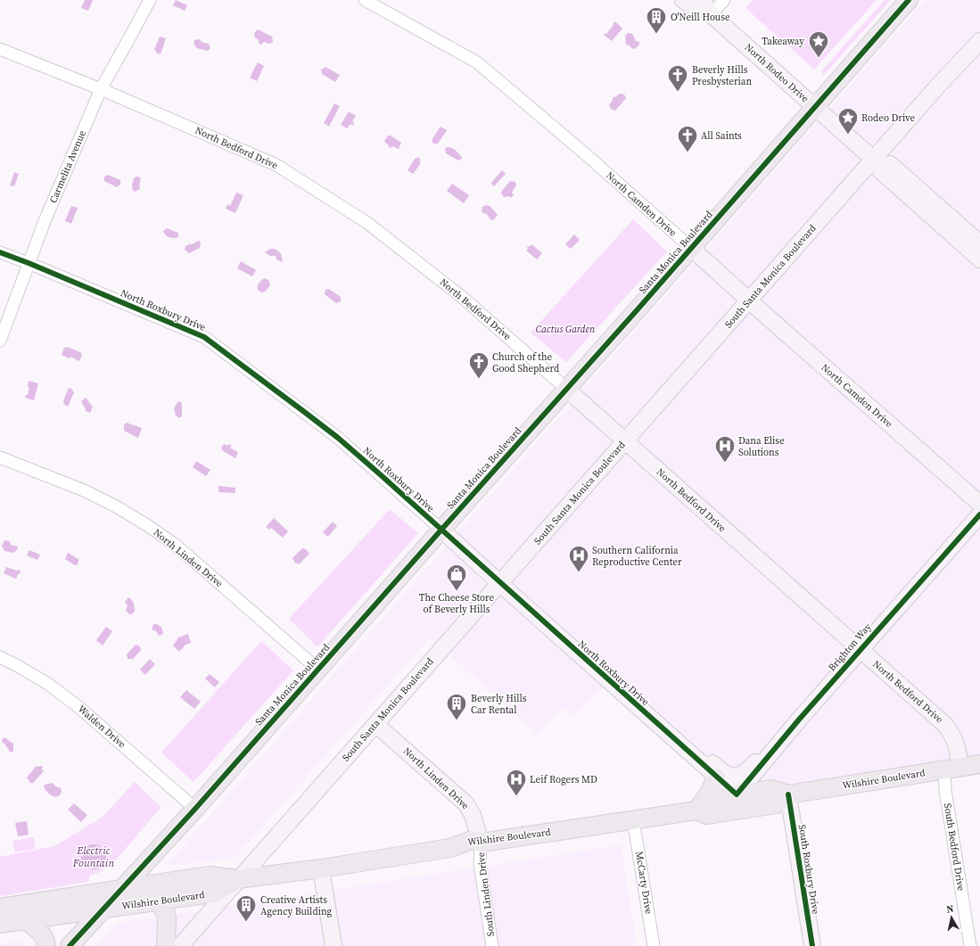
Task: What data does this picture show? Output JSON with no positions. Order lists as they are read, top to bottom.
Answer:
{
  "streets": {
    "main road": ["Santa Monica Boulevard", "Wilshire Boulevard"],
    "street": [
      "North Rodeo Drive",
      "North Bedford Drive",
      "Carmelita Avenue",
      "North Camden Drive",
      "South Santa Monica Boulevard",
      "North Roxbury Drive",
      "North Linden Drive",
      "Brighton Way",
      "Walden Drive",
      "South Bedford Drive",
      "South Roxbury Drive",
      "McCarty Drive",
      "South Linden Drive"
    ]
  },
  "crossings": [
    ["North Rodeo Drive", "Santa Monica Boulevard"],
    ["North Rodeo Drive", "South Santa Monica Boulevard"],
    ["North Bedford Drive", "Carmelita Avenue"],
    ["North Bedford Drive", "Santa Monica Boulevard"],
    ["North Bedford Drive", "South Santa Monica Boulevard"],
    ["North Bedford Drive", "Brighton Way"],
    ["North Bedford Drive", "Wilshire Boulevard"],
    ["North Bedford Drive", "South Bedford Drive"],
    ["Carmelita Avenue", "North Roxbury Drive"],
    ["North Camden Drive", "Santa Monica Boulevard"],
    ["North Camden Drive", "South Santa Monica Boulevard"],
    ["Santa Monica Boulevard", "North Roxbury Drive"],
    ["Santa Monica Boulevard", "North Linden Drive"],
    ["Santa Monica Boulevard", "Walden Drive"],
    ["Santa Monica Boulevard", "Wilshire Boulevard"],
    ["South Santa Monica Boulevard", "North Roxbury Drive"],
    ["South Santa Monica Boulevard", "North Linden Drive"],
    ["South Santa Monica Boulevard", "Wilshire Boulevard"],
    ["North Roxbury Drive", "Brighton Way"],
    ["North Roxbury Drive", "Wilshire Boulevard"],
    ["North Linden Drive", "Wilshire Boulevard"],
    ["North Linden Drive", "South Linden Drive"],
    ["Brighton Way", "Wilshire Boulevard"],
    ["Wilshire Boulevard", "South Bedford Drive"],
    ["Wilshire Boulevard", "South Roxbury Drive"],
    ["Wilshire Boulevard", "McCarty Drive"],
    ["Wilshire Boulevard", "South Linden Drive"]
  ],
  "water": ["Electric Fountain"],
  "parks": ["Cactus Garden"],
  "places": {
    "building": ["O'Neill House", "Beverly Hills Car Rental", "Creative Artists Agency Building"],
    "place": ["Takeaway", "Rodeo Drive"],
    "church": ["Beverly Hills Presbysterian", "All Saints", "Church of the Good Shepherd"],
    "hospital": ["Dana Elise Solutions", "Southern California Reproductive Center", "Leif Rogers MD"],
    "shop": ["The Cheese Store of Beverly Hills"]
  },
  "north": "top"
}
